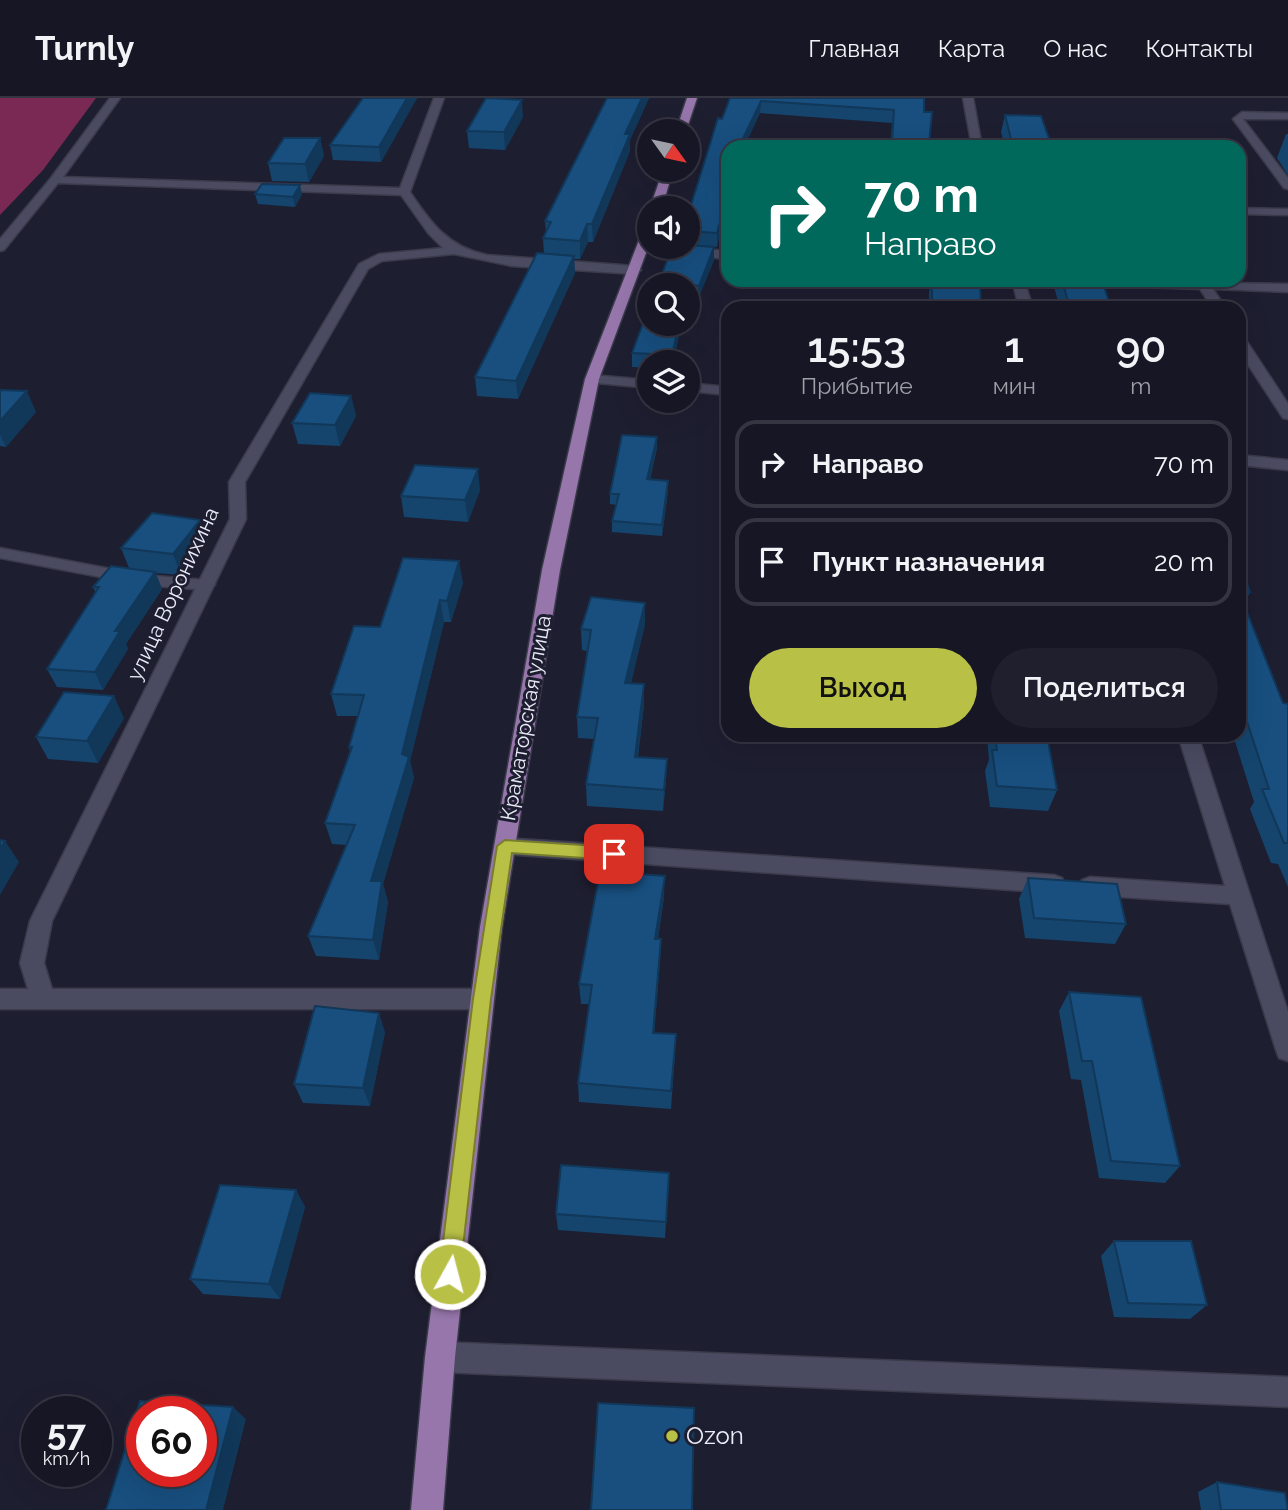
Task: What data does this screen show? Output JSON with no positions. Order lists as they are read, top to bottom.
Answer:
{
  "streets": {
    "main road": ["Краматорская улица"],
    "street": ["улица Воронихина"]
  },
  "places": ["Ozon"],
  "north": "bottom right",
  "page": {
    "header": "Turnly",
    "nav": [
      "Главная",
      "Карта",
      "О нас",
      "Контакты"
    ],
    "turn": ["70 m", "Направо"],
    "eta": [
      "15:53",
      "Прибытие",
      "1",
      "мин",
      "90",
      "m"
    ],
    "list": [
      {
        "name": "Направо",
        "value": "70 m"
      },
      {
        "name": "Пункт назначения",
        "value": "20 m"
      }
    ],
    "buttons": ["Выход", "Поделиться"],
    "speed": "57 km/h",
    "limit": "60"
  }
}
